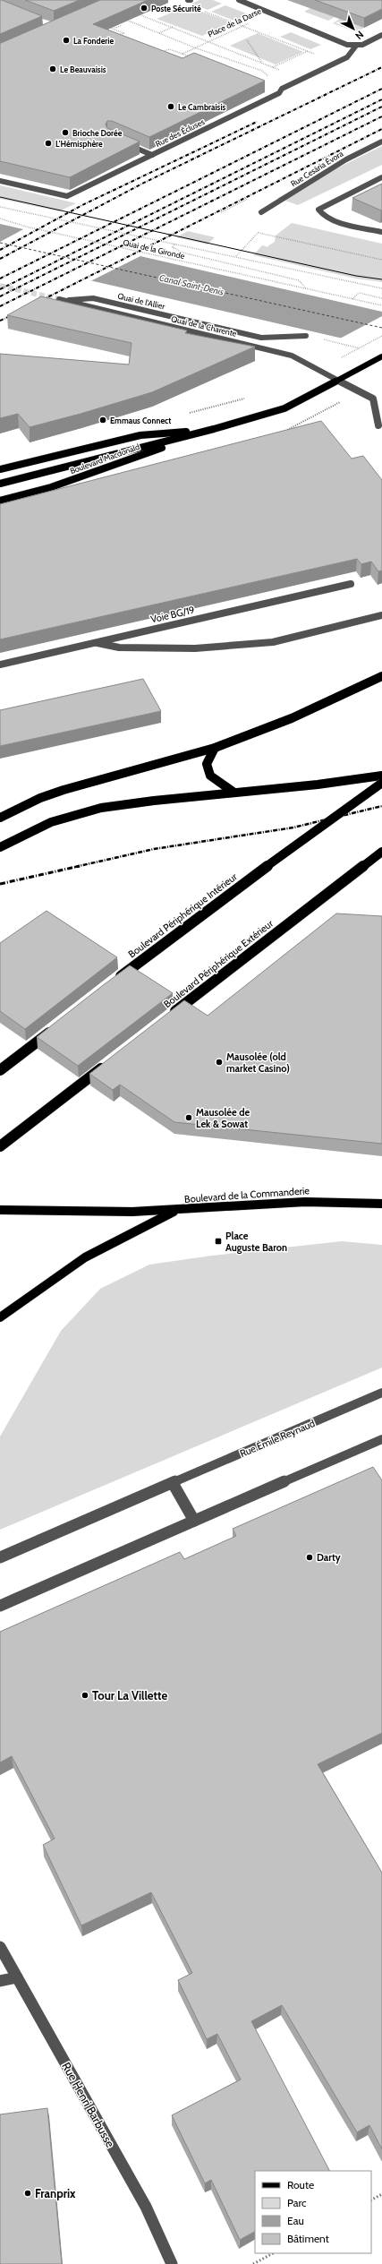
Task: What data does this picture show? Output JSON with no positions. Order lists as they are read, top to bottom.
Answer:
{
  "streets": {
    "highway": ["Boulevard Périphérique Intérieur", "Boulevard Périphérique Extérieur"],
    "main road": ["Boulevard Macdonald", "Boulevard de la Commanderie"],
    "street": [
      "Rue des Écluses",
      "Rue Cesária Évora",
      "Quai de l'Allier",
      "Quai de la Charente",
      "Voie BG/19",
      "Rue Émile Reynaud",
      "Rue Henri Barbusse"
    ],
    "path": ["Place de la Darse", "Quai de la Gironde"]
  },
  "crossings": [
    ["Quai de l'Allier", "Quai de la Charente"],
    ["Quai de la Charente", "Boulevard Macdonald"]
  ],
  "water": ["Canal Saint-Denis"],
  "places": {
    "other": [
      "Poste Sécurité",
      "La Fonderie",
      "Le Beauvaisis",
      "Le Cambraisis",
      "Brioche Dorée",
      "L'Hémisphère",
      "Emmaus Connect",
      "Mausolée (old market Casino)",
      "Mausolée de Lek & Sowat",
      "Darty",
      "Tour La Villette",
      "Franprix"
    ],
    "transit": ["Place Auguste Baron"]
  },
  "legend": [
    "Route",
    "Parc",
    "Eau",
    "Bâtiment"
  ],
  "north": "bottom right"
}
